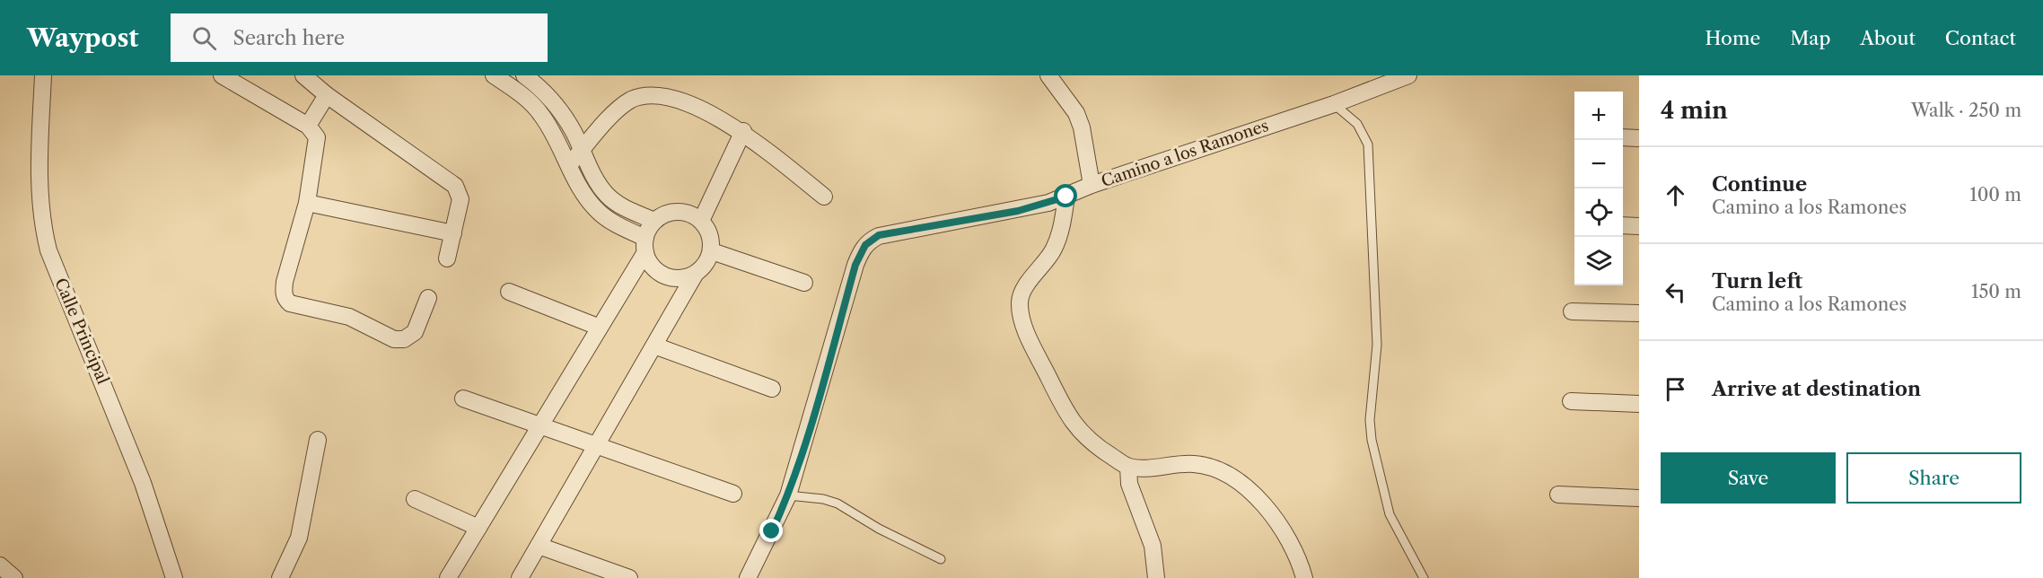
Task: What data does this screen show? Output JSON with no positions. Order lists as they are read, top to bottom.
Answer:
{
  "streets": {
    "street": ["Camino a los Ramones", "Calle Principal"]
  },
  "page": {
    "header": "Waypost",
    "search": "Search here",
    "nav": [
      "Home",
      "Map",
      "About",
      "Contact"
    ],
    "heading": ["4 min", "Walk · 250 m"],
    "map_buttons": ["+", "−"],
    "list": [
      ["Continue", "Camino a los Ramones", "100 m"],
      ["Turn left", "Camino a los Ramones", "150 m"],
      "Arrive at destination"
    ],
    "buttons": ["Save", "Share"]
  }
}
